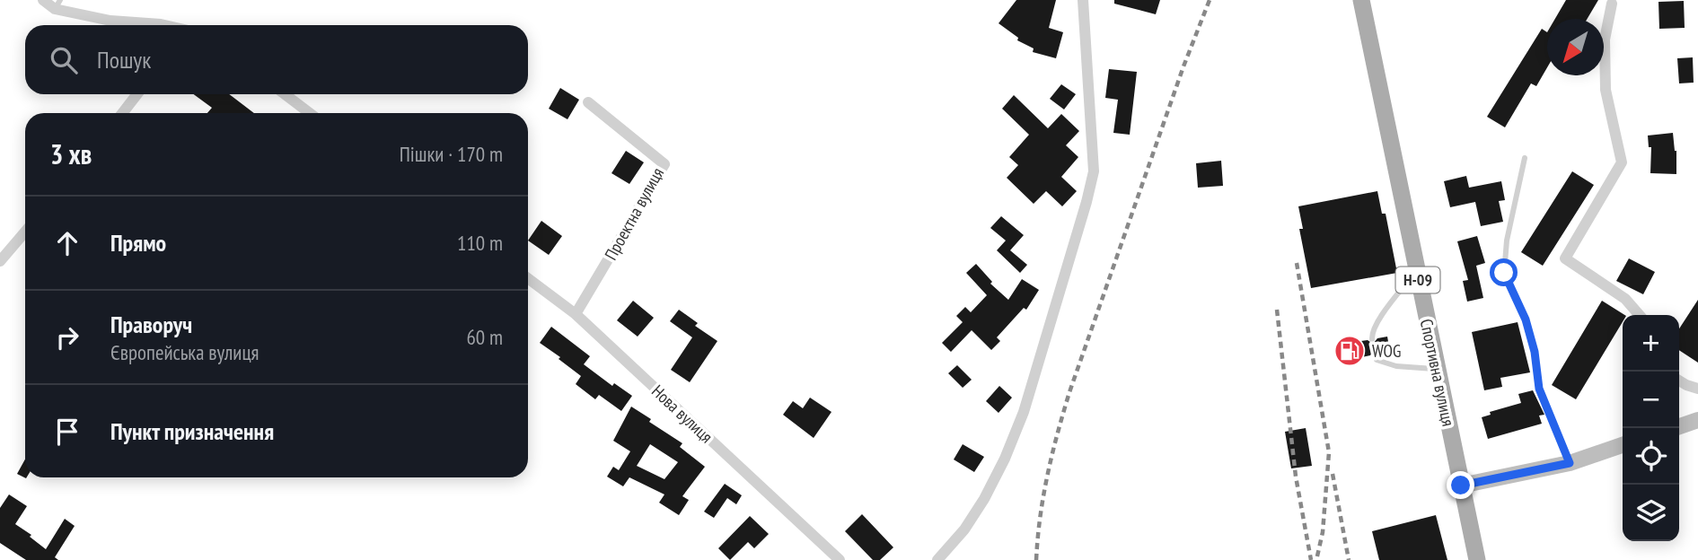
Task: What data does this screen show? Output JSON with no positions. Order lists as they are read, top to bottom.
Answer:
{
  "streets": {
    "main road": ["Н-09", "Спортивна вулиця"],
    "street": ["Проектна вулиця", "Нова вулиця"]
  },
  "crossings": [
    ["Проектна вулиця", "Нова вулиця"]
  ],
  "places": {
    "fuel station": ["WOG"]
  },
  "north": "bottom left",
  "page": {
    "search": "Пошук",
    "heading": ["3 хв", "Пішки · 170 m"],
    "list": [
      ["Прямо", "110 m"],
      ["Праворуч", "Європейська вулиця", "60 m"],
      "Пункт призначення"
    ],
    "map_buttons": ["+", "−"]
  }
}
